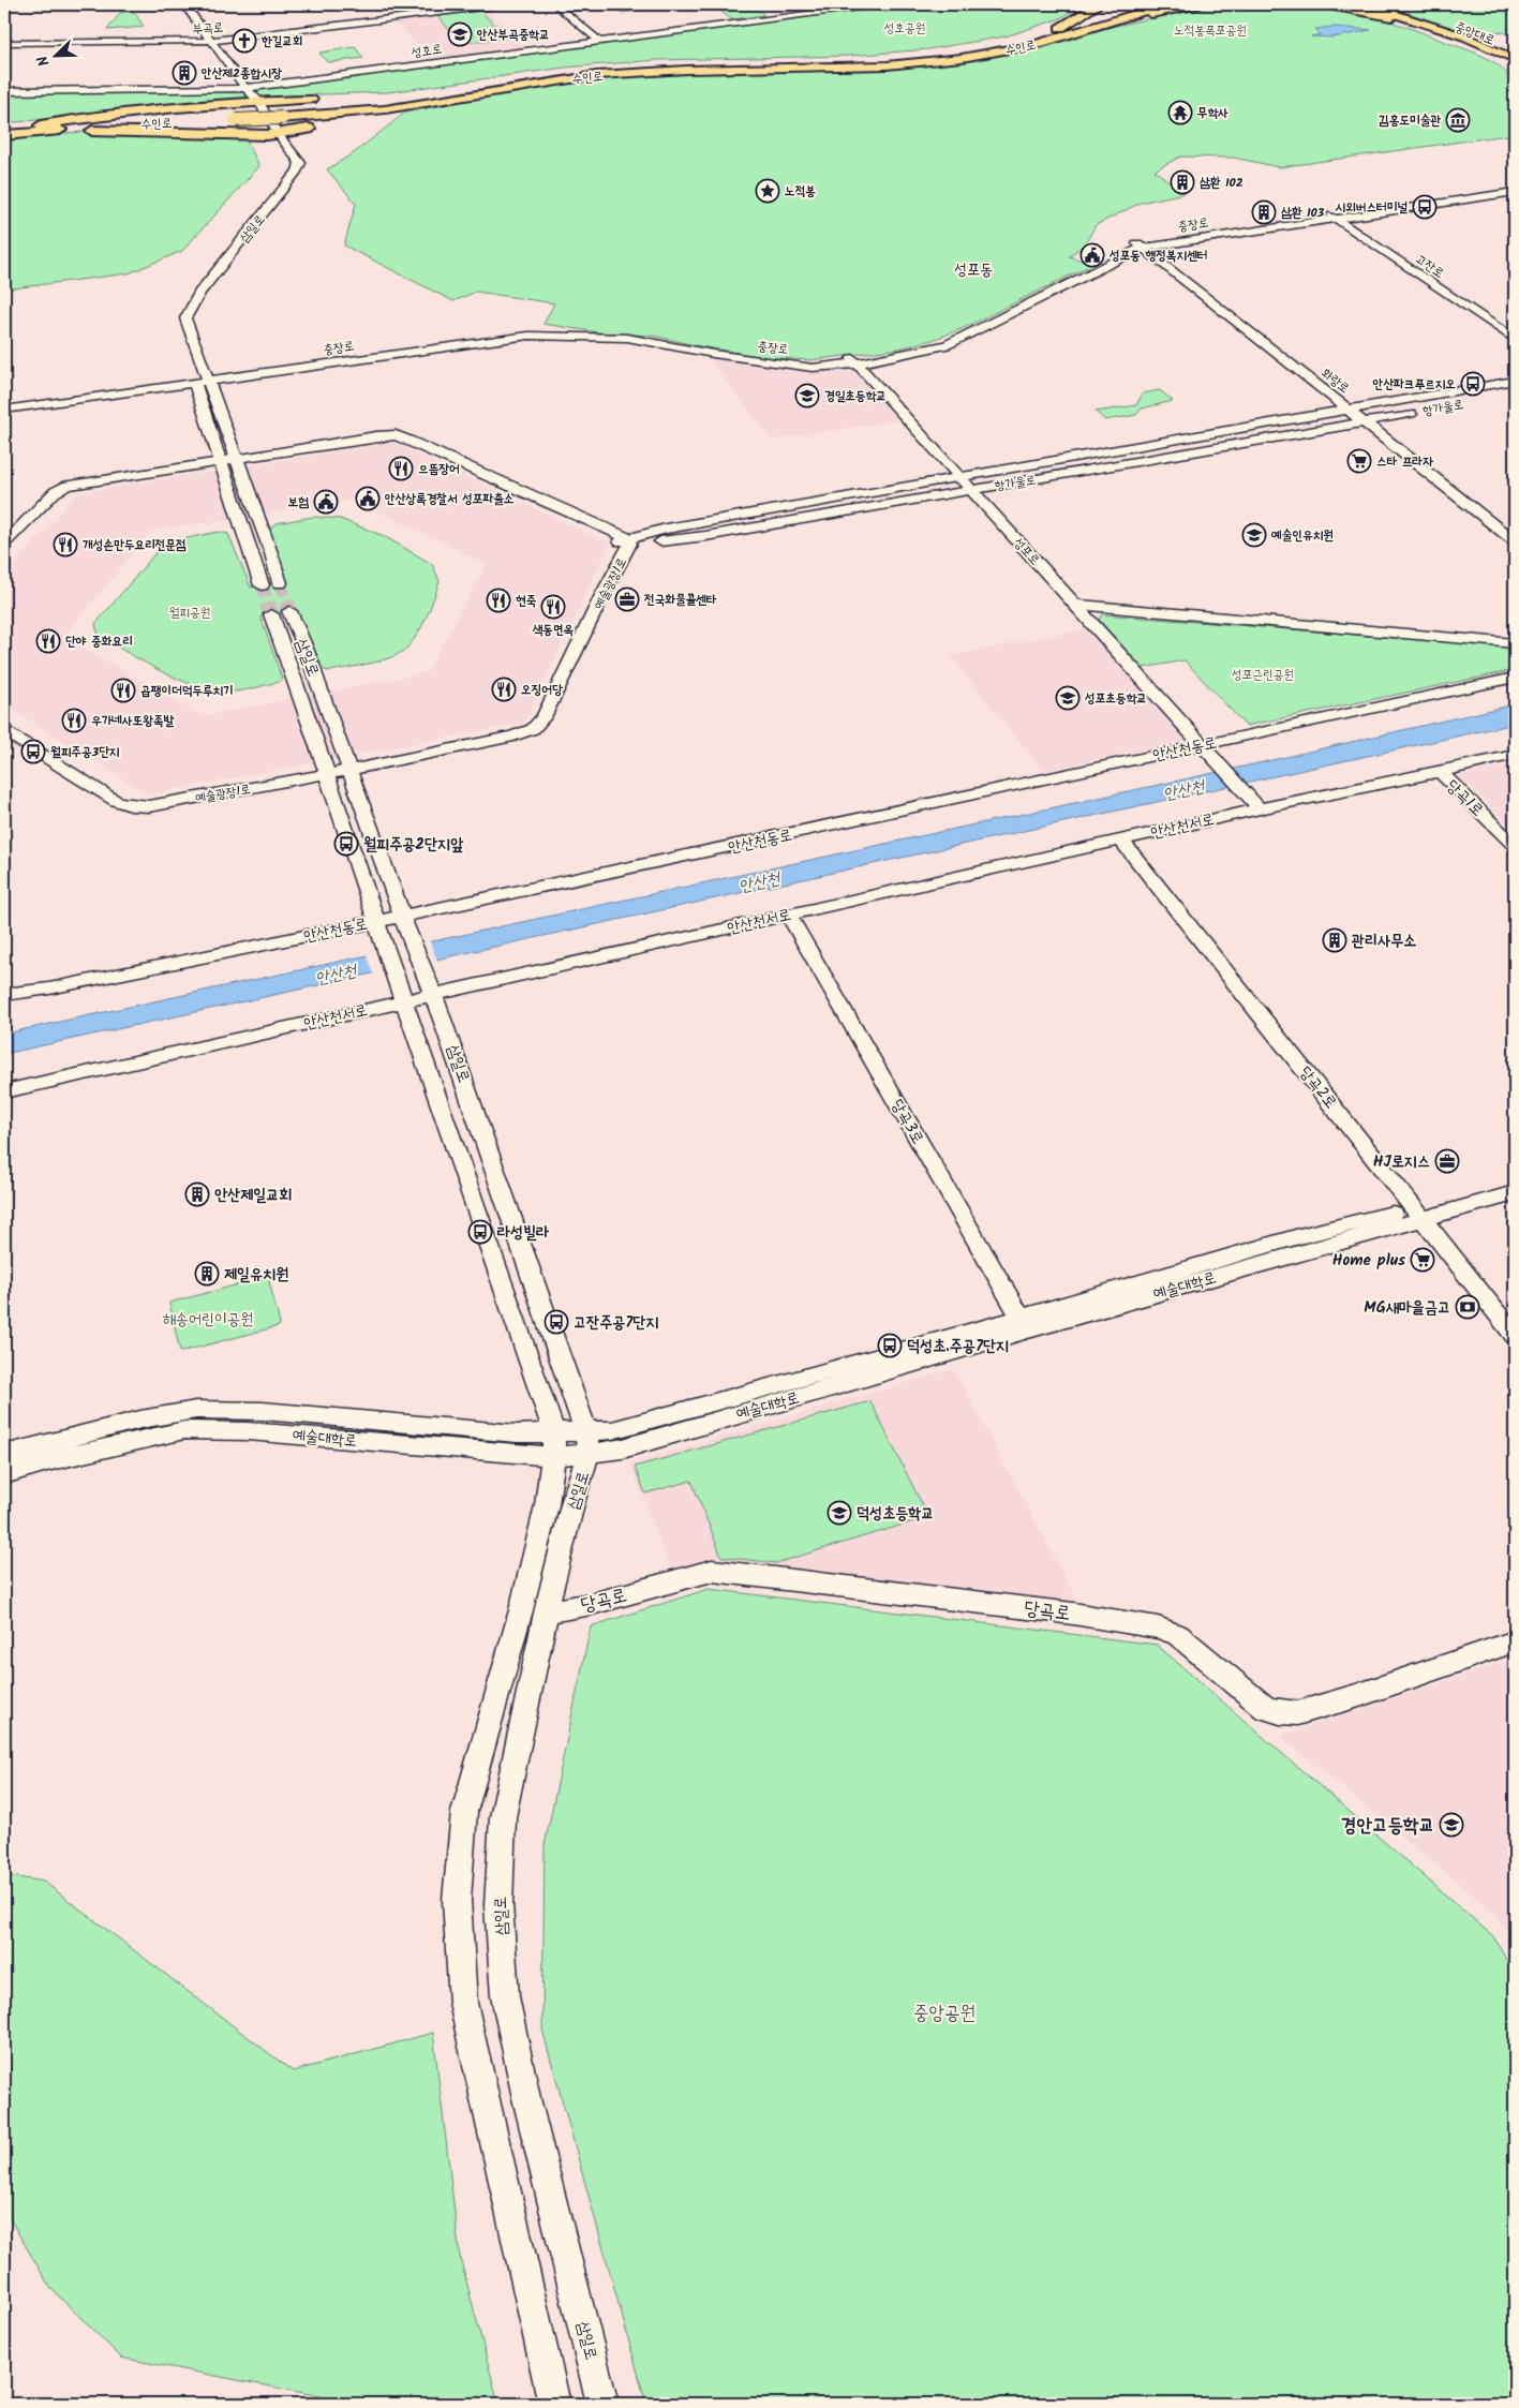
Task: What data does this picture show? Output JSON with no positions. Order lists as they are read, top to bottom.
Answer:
{
  "streets": {
    "highway": ["수인로"],
    "main road": ["중앙대로"],
    "street": [
      "부곡로",
      "성호로",
      "충장로",
      "삼일로",
      "고잔로",
      "화랑로",
      "항가울로",
      "성포로",
      "예술광장1로",
      "안산천동로",
      "당곡1로",
      "안산천서로",
      "당곡2로",
      "당곡3로",
      "예술대학로",
      "당곡로"
    ]
  },
  "crossings": [
    ["충장로", "삼일로"],
    ["충장로", "고잔로"],
    ["충장로", "화랑로"],
    ["충장로", "성포로"],
    ["삼일로", "예술광장1로"],
    ["삼일로", "안산천동로"],
    ["삼일로", "안산천서로"],
    ["삼일로", "예술대학로"],
    ["삼일로", "당곡로"],
    ["화랑로", "항가울로"],
    ["항가울로", "성포로"],
    ["항가울로", "예술광장1로"],
    ["성포로", "안산천동로"],
    ["성포로", "안산천서로"],
    ["당곡1로", "안산천서로"],
    ["안산천서로", "당곡2로"],
    ["안산천서로", "당곡3로"],
    ["당곡2로", "예술대학로"],
    ["당곡3로", "예술대학로"]
  ],
  "districts": ["성포동"],
  "water": ["안산천"],
  "parks": [
    "성호공원",
    "노적봉폭포공원",
    "월피공원",
    "성포근린공원",
    "해송어린이공원",
    "중앙공원"
  ],
  "places": {
    "school or university": [
      "안산부곡중학교",
      "경일초등학교",
      "예술인유치원",
      "성포초등학교",
      "덕성초등학교",
      "경안고등학교"
    ],
    "church": ["한길교회"],
    "building": [
      "안산제2종합시장",
      "삼환 102",
      "삼환 103",
      "관리사무소",
      "안산제일교회",
      "제일유치원"
    ],
    "temple": ["무학사"],
    "museum": ["김홍도미술관"],
    "place": ["노적봉"],
    "bus stop": [
      "시외버스터미널",
      "안산파크푸르지오",
      "월피주공3단지",
      "월피주공2단지앞",
      "라성빌라",
      "고잔주공7단지",
      "덕성초.주공7단지"
    ],
    "public building": ["성포동 행정복지센터", "안산상록경찰서 성포파출소", "보험"],
    "supermarket": ["스타 프라자", "Home plus"],
    "restaurant": [
      "으뜸장어",
      "개성손만두요리전문점",
      "현죽",
      "색동면옥",
      "단야 중화요리",
      "오징어당",
      "곱팽이더덕두루치기",
      "우가네사또왕족발"
    ],
    "office": ["전국화물콜센타", "HJ로지스"],
    "bank": ["MG새마을금고"]
  },
  "north": "bottom left"
}
